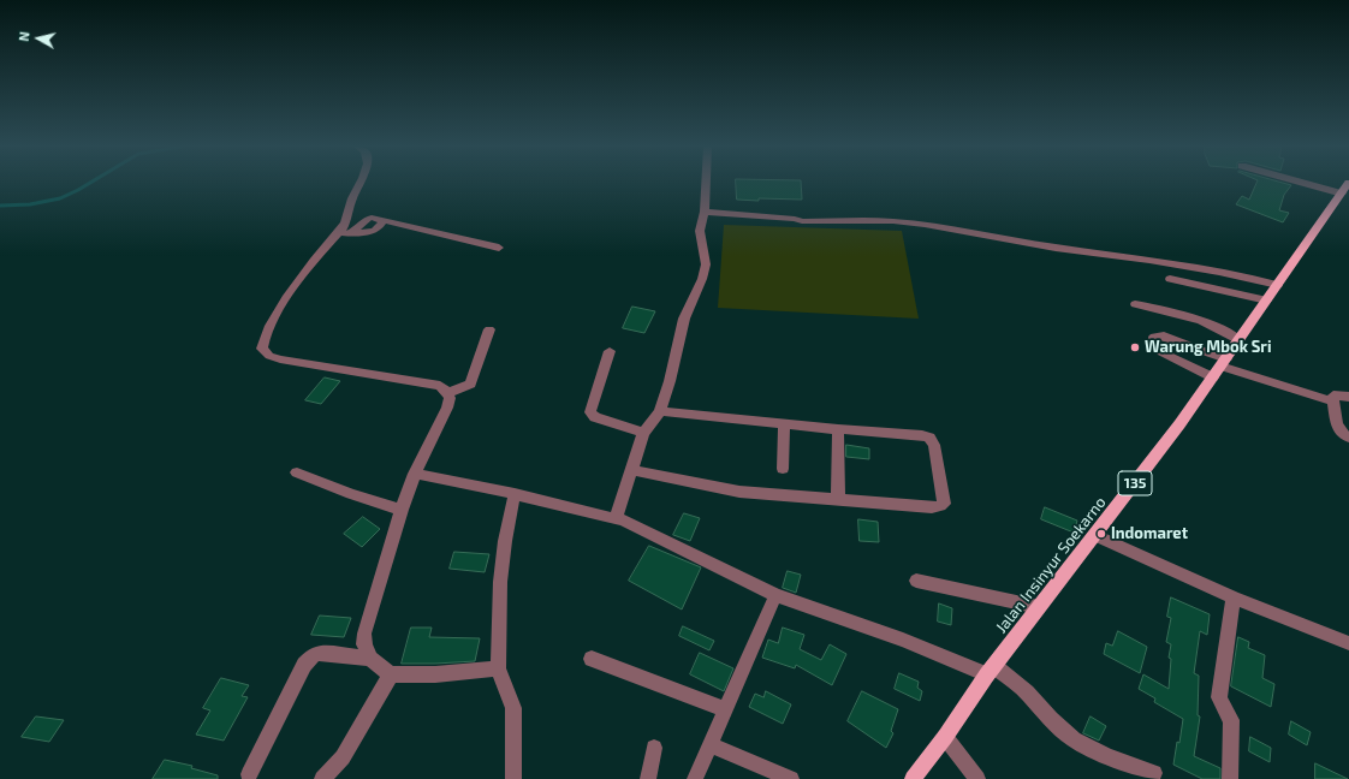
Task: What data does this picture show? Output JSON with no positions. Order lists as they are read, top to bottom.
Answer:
{
  "streets": {
    "main road": ["135", "Jalan Insinyur Soekarno"]
  },
  "places": ["Warung Mbok Sri", "Indomaret"],
  "north": "left"
}
